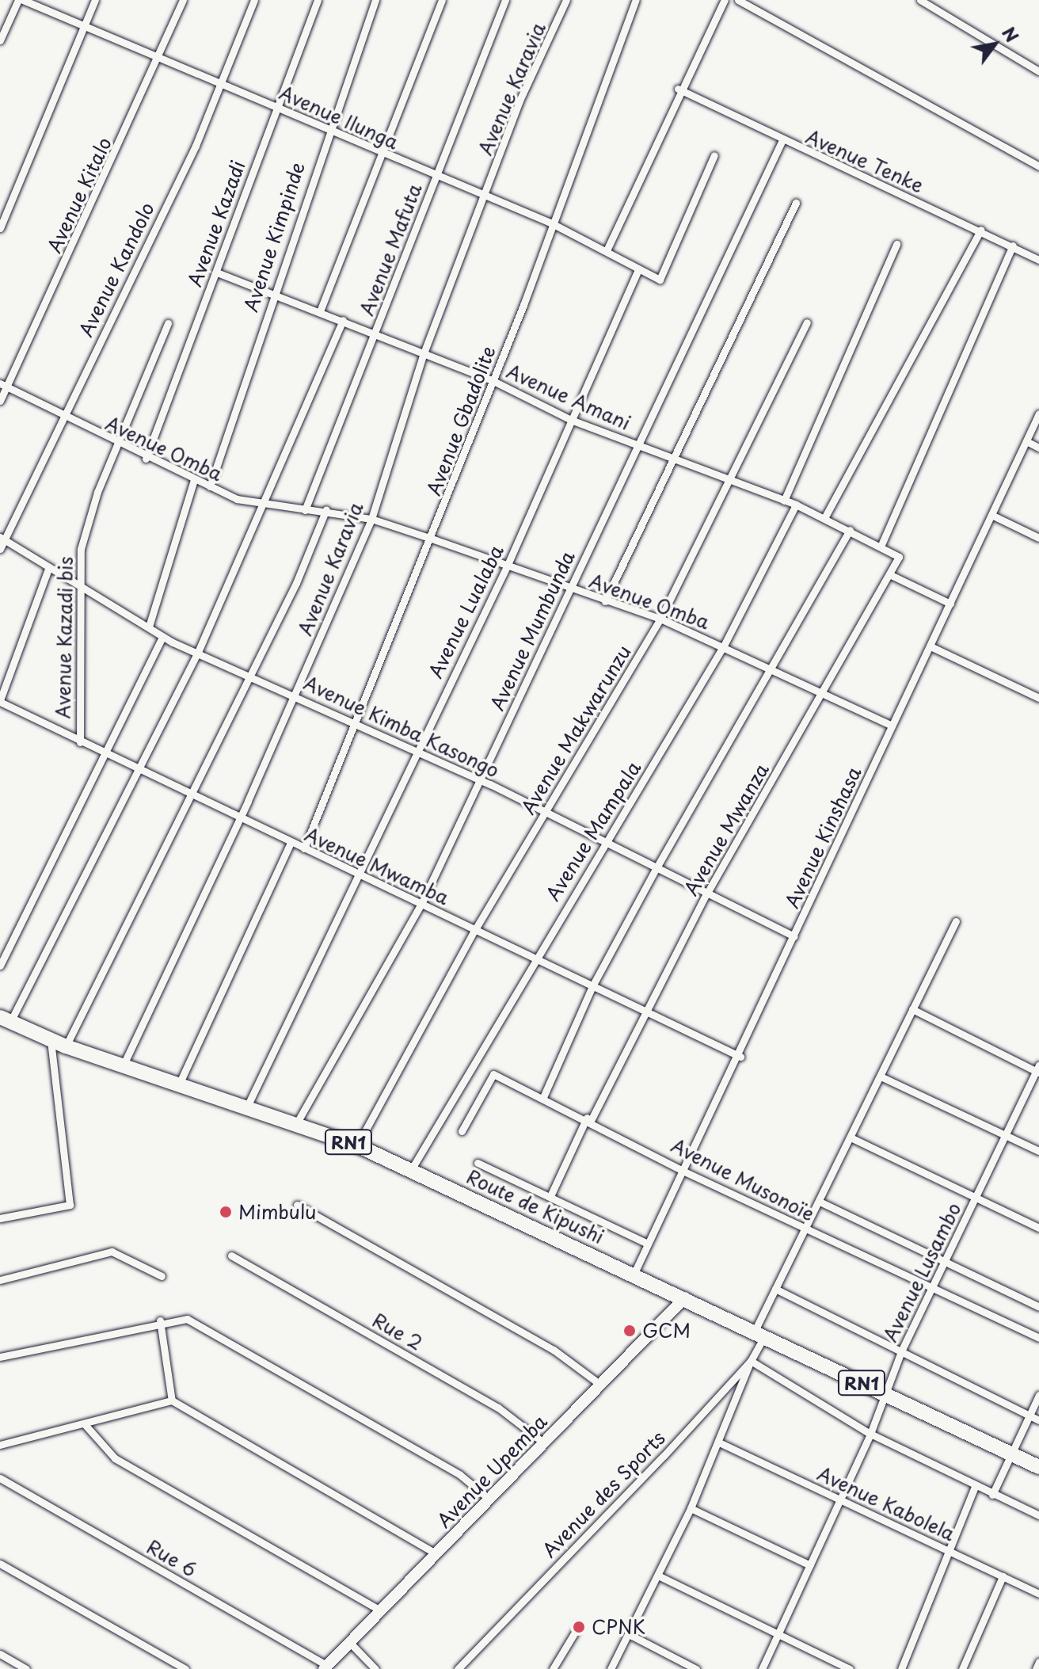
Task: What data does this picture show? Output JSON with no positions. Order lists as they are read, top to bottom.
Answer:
{
  "streets": {
    "highway": ["RN1", "Route de Kipushi"],
    "street": [
      "Avenue Karavia",
      "Avenue Ilunga",
      "Avenue Tenke",
      "Avenue Kitalo",
      "Avenue Kazadi",
      "Avenue Kimpinde",
      "Avenue Mafuta",
      "Avenue Kandolo",
      "Avenue Amani",
      "Avenue Gbadolite",
      "Avenue Omba",
      "Avenue Lualaba",
      "Avenue Mumbunda",
      "Avenue Kazadi bis",
      "Avenue Kimba Kasongo",
      "Avenue Makwarunzu",
      "Avenue Mwanza",
      "Avenue Mampala",
      "Avenue Kinshasa",
      "Avenue Mwamba",
      "Avenue Musonoïe",
      "Avenue Lusambo",
      "Rue 2",
      "Avenue Upemba",
      "Avenue des Sports",
      "Avenue Kabolela",
      "Rue 6"
    ]
  },
  "crossings": [
    ["Avenue Karavia", "Avenue Ilunga"],
    ["Avenue Karavia", "Avenue Amani"],
    ["Avenue Karavia", "Avenue Omba"],
    ["Avenue Karavia", "Avenue Kimba Kasongo"],
    ["Avenue Karavia", "Avenue Mwamba"],
    ["Avenue Karavia", "Route de Kipushi"],
    ["Avenue Ilunga", "Avenue Kitalo"],
    ["Avenue Ilunga", "Avenue Kazadi"],
    ["Avenue Ilunga", "Avenue Kimpinde"],
    ["Avenue Ilunga", "Avenue Mafuta"],
    ["Avenue Ilunga", "Avenue Kandolo"],
    ["Avenue Ilunga", "Avenue Gbadolite"],
    ["Avenue Ilunga", "Avenue Lualaba"],
    ["Avenue Tenke", "Avenue Mumbunda"],
    ["Avenue Kitalo", "Avenue Omba"],
    ["Avenue Kazadi", "Avenue Amani"],
    ["Avenue Kazadi", "Avenue Omba"],
    ["Avenue Kimpinde", "Avenue Amani"],
    ["Avenue Kimpinde", "Avenue Omba"],
    ["Avenue Mafuta", "Avenue Amani"],
    ["Avenue Mafuta", "Avenue Omba"],
    ["Avenue Kandolo", "Avenue Omba"],
    ["Avenue Kandolo", "Avenue Kimba Kasongo"],
    ["Avenue Amani", "Avenue Gbadolite"],
    ["Avenue Amani", "Avenue Lualaba"],
    ["Avenue Amani", "Avenue Mumbunda"],
    ["Avenue Amani", "Avenue Makwarunzu"],
    ["Avenue Amani", "Avenue Mwanza"],
    ["Avenue Amani", "Avenue Mampala"],
    ["Avenue Gbadolite", "Avenue Omba"],
    ["Avenue Gbadolite", "Avenue Kimba Kasongo"],
    ["Avenue Gbadolite", "Avenue Mwamba"],
    ["Avenue Omba", "Avenue Lualaba"],
    ["Avenue Omba", "Avenue Mumbunda"],
    ["Avenue Omba", "Avenue Kazadi bis"],
    ["Avenue Omba", "Avenue Makwarunzu"],
    ["Avenue Omba", "Avenue Mwanza"],
    ["Avenue Omba", "Avenue Mampala"],
    ["Avenue Omba", "Avenue Kinshasa"],
    ["Avenue Lualaba", "Avenue Kimba Kasongo"],
    ["Avenue Lualaba", "Avenue Mwamba"],
    ["Avenue Lualaba", "Route de Kipushi"],
    ["Avenue Mumbunda", "Avenue Kimba Kasongo"],
    ["Avenue Mumbunda", "Avenue Mwamba"],
    ["Avenue Mumbunda", "Route de Kipushi"],
    ["Avenue Kazadi bis", "Avenue Kimba Kasongo"],
    ["Avenue Kazadi bis", "Avenue Mwamba"],
    ["Avenue Kimba Kasongo", "Avenue Makwarunzu"],
    ["Avenue Kimba Kasongo", "Avenue Mwanza"],
    ["Avenue Kimba Kasongo", "Avenue Mampala"],
    ["Avenue Kimba Kasongo", "Avenue Kinshasa"],
    ["Avenue Makwarunzu", "Avenue Mwamba"],
    ["Avenue Makwarunzu", "Route de Kipushi"],
    ["Avenue Mwanza", "Avenue Mwamba"],
    ["Avenue Mwanza", "Avenue Musonoïe"],
    ["Avenue Mampala", "Avenue Mwamba"],
    ["Avenue Mampala", "Route de Kipushi"],
    ["Avenue Kinshasa", "Avenue Mwamba"],
    ["Avenue Kinshasa", "Avenue Musonoïe"],
    ["Avenue Kinshasa", "Route de Kipushi"],
    ["Avenue Musonoïe", "Avenue Lusambo"],
    ["Avenue Musonoïe", "Avenue des Sports"],
    ["Route de Kipushi", "Avenue Lusambo"],
    ["Route de Kipushi", "Avenue Upemba"],
    ["Route de Kipushi", "Avenue des Sports"],
    ["Avenue Lusambo", "Avenue Kabolela"],
    ["Rue 2", "Avenue Upemba"],
    ["Avenue Upemba", "Rue 6"]
  ],
  "places": ["Mimbulu", "GCM", "CPNK"],
  "north": "top right"
}
